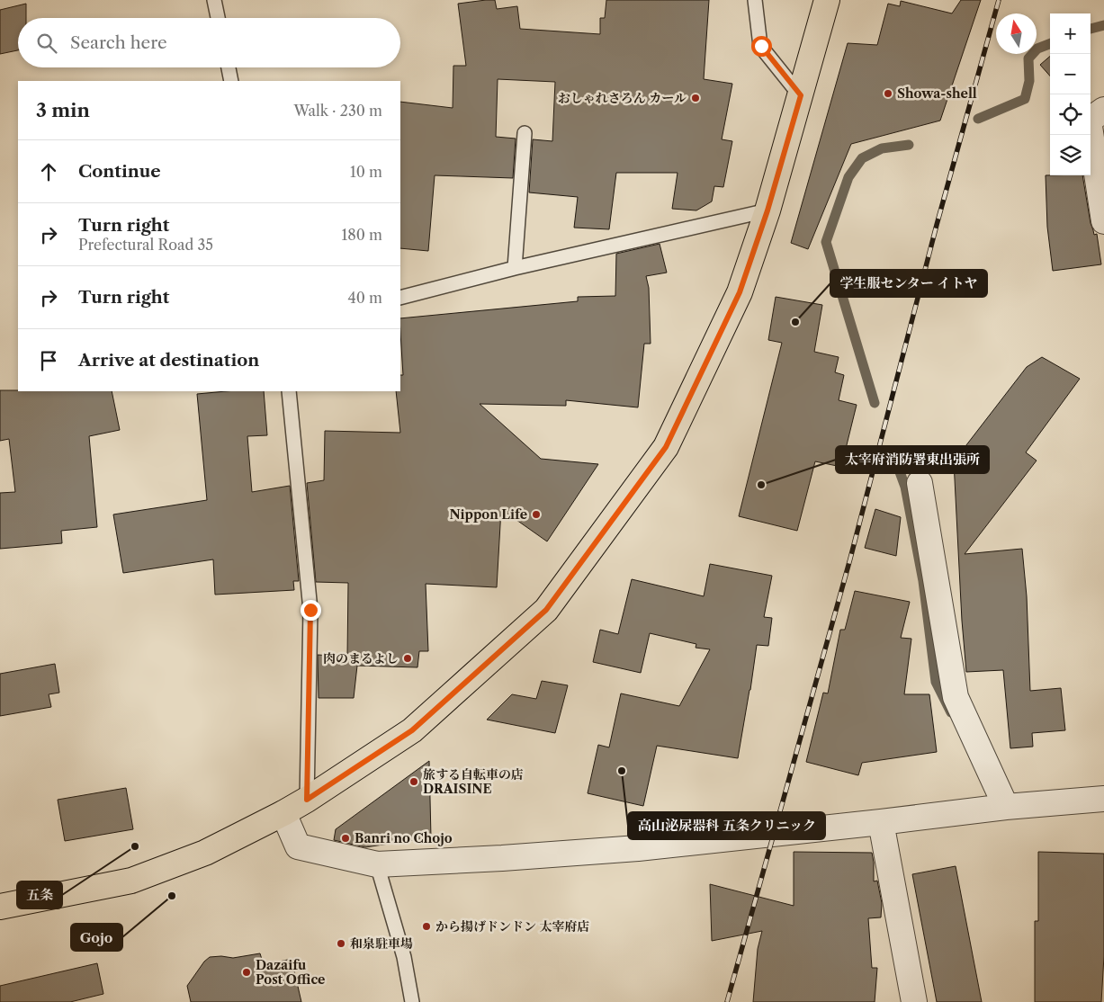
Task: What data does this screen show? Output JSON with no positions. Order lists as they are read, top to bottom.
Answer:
{
  "places": [
    "Showa-shell",
    "おしゃれさろん カール",
    "学生服センター イトヤ",
    "太宰府消防署東出張所",
    "Nippon Life",
    "肉のまるよし",
    "高山泌尿器科 五条クリニック",
    "旅する自転車の店 DRAISINE",
    "Banri no Chojo",
    "五条",
    "Gojo",
    "から揚げドンドン 太宰府店",
    "和泉駐車場",
    "Dazaifu Post Office"
  ],
  "north": "top",
  "page": {
    "map_buttons": ["+", "−"],
    "search": "Search here",
    "heading": ["3 min", "Walk · 230 m"],
    "list": [
      ["Continue", "10 m"],
      ["Turn right", "Prefectural Road 35", "180 m"],
      ["Turn right", "40 m"],
      "Arrive at destination"
    ]
  }
}
